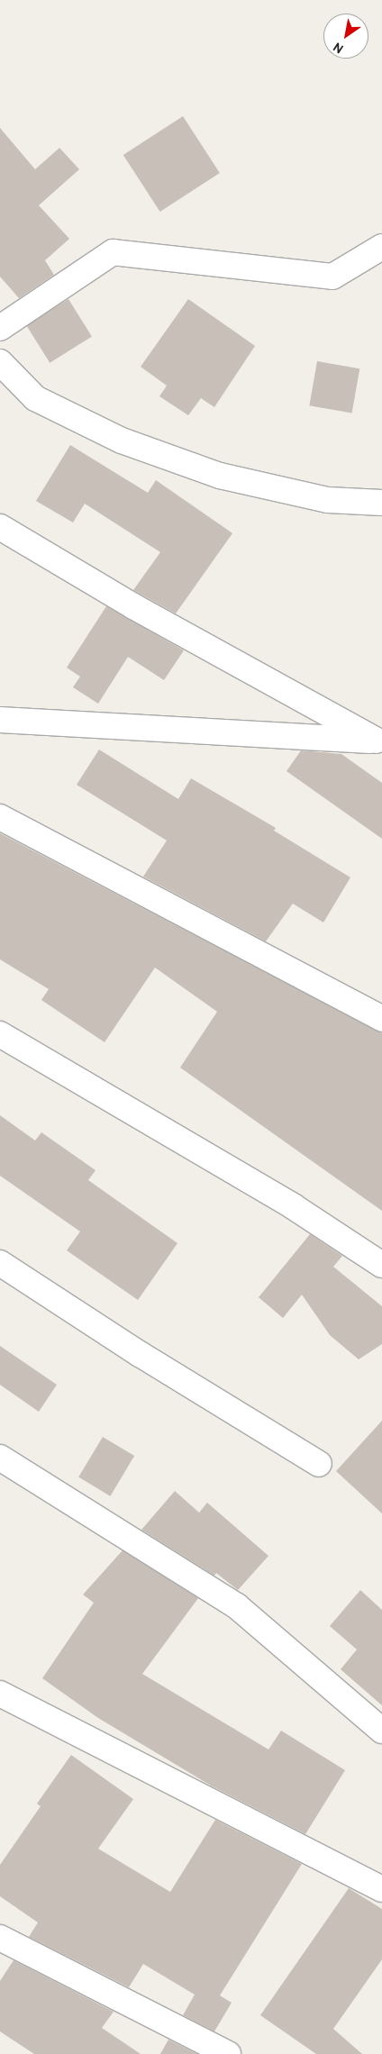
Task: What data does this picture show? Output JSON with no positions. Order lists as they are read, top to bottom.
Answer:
{
  "north": "bottom left"
}
